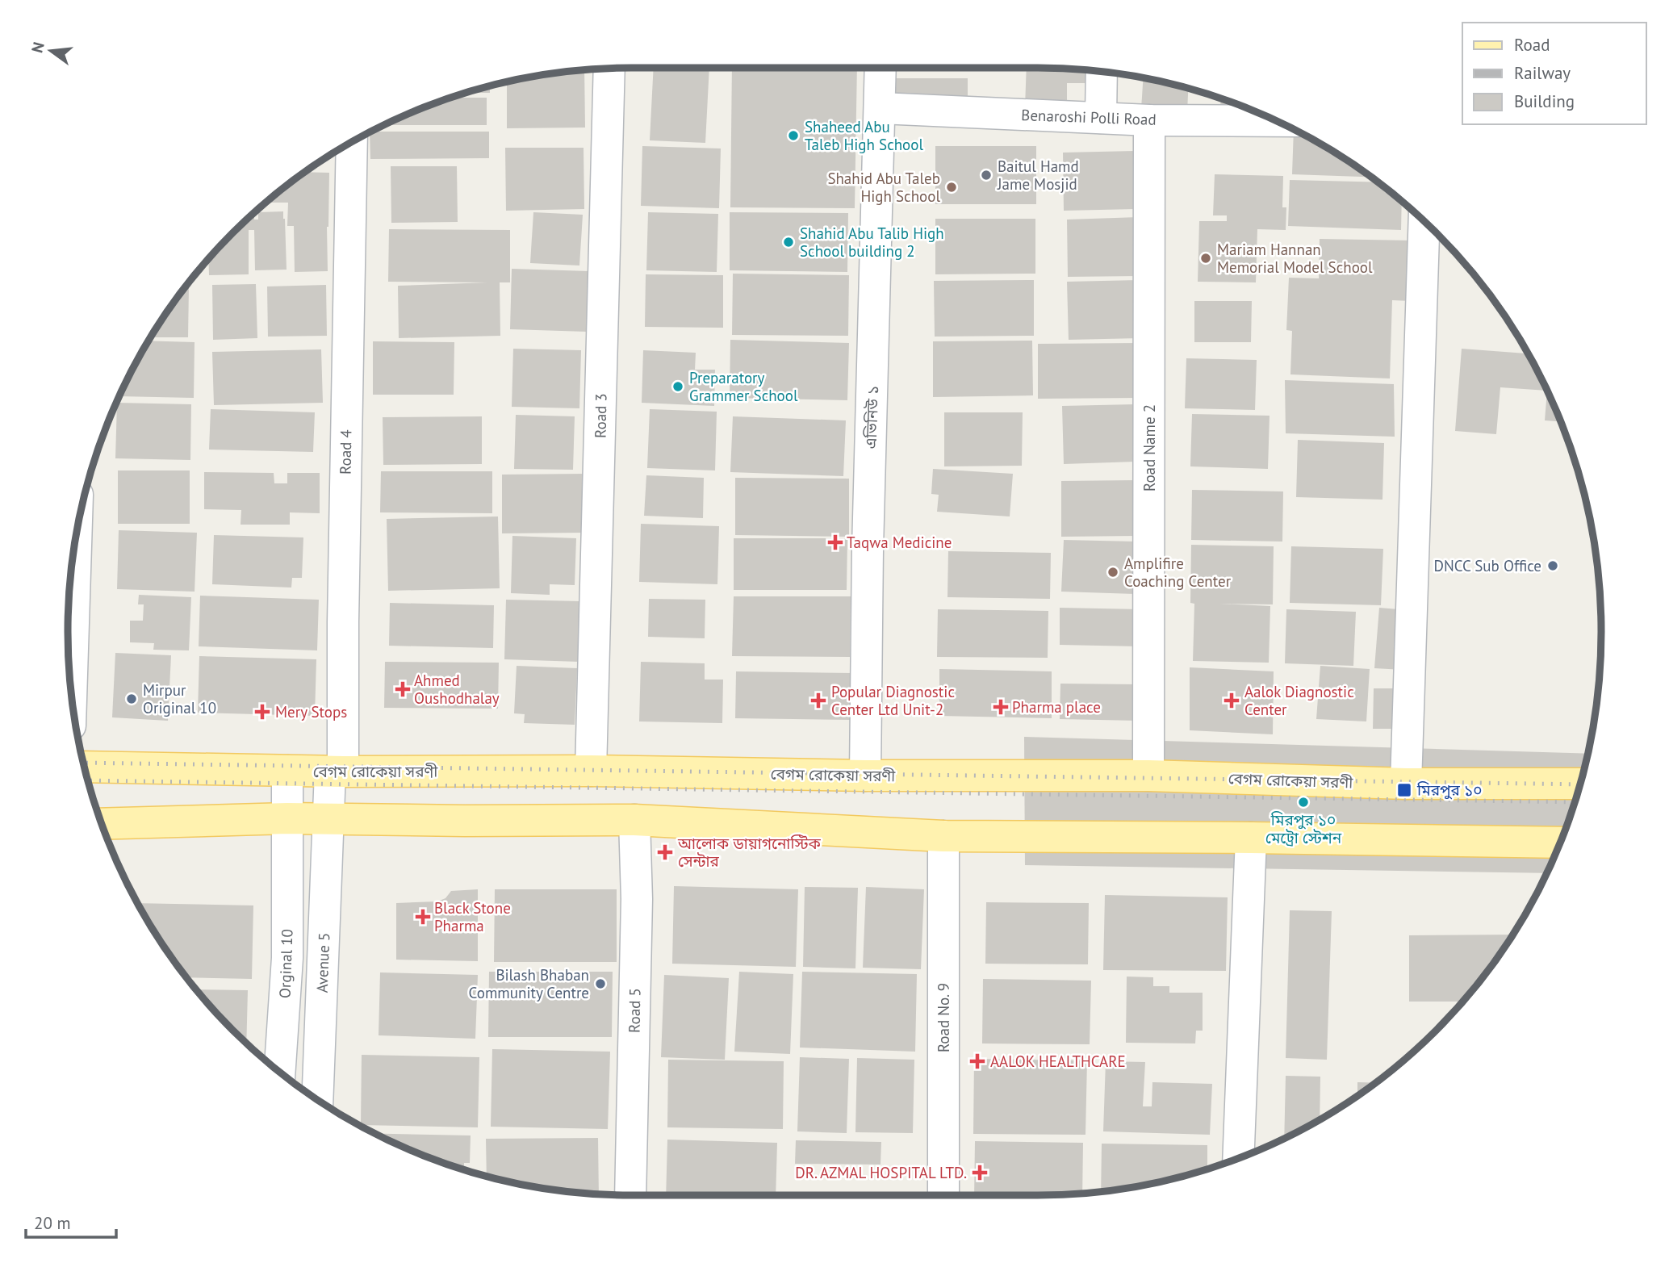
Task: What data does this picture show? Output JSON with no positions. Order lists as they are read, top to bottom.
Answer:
{
  "streets": {
    "main road": ["বেগম রোকেয়া সরণী"],
    "street": [
      "Benaroshi Polli Road",
      "Road 3",
      "এভিনিউ ১",
      "Road Name 2",
      "Road 4",
      "Avenue 5",
      "Orginal 10",
      "Road 5",
      "Road No. 9"
    ]
  },
  "crossings": [
    ["Benaroshi Polli Road", "এভিনিউ ১"],
    ["Benaroshi Polli Road", "Road Name 2"],
    ["Road 3", "বেগম রোকেয়া সরণী"],
    ["এভিনিউ ১", "বেগম রোকেয়া সরণী"],
    ["Road Name 2", "বেগম রোকেয়া সরণী"],
    ["Road 4", "বেগম রোকেয়া সরণী"],
    ["Road 4", "Avenue 5"],
    ["বেগম রোকেয়া সরণী", "Orginal 10"]
  ],
  "places": {
    "other": [
      "Shaheed Abu Taleb High School",
      "Baitul Hamd Jame Mosjid",
      "Shahid Abu Taleb High School",
      "Shahid Abu Talib High School building 2",
      "Mariam Hannan Memorial Model School",
      "Preparatory Grammer School",
      "DNCC Sub Office",
      "Amplifire Coaching Center",
      "Mirpur Original 10",
      "মিরপুর ১০ মেট্রো স্টেশন",
      "Bilash Bhaban Community Centre"
    ],
    "health": [
      "Taqwa Medicine",
      "Ahmed Oushodhalay",
      "Popular Diagnostic Center Ltd Unit-2",
      "Aalok Diagnostic Center",
      "Pharma place",
      "Mery Stops",
      "আলোক ডায়াগনোস্টিক সেন্টার",
      "Black Stone Pharma",
      "AALOK HEALTHCARE",
      "DR. AZMAL HOSPITAL LTD."
    ],
    "transit": ["মিরপুর ১০"]
  },
  "legend": ["Road", "Railway", "Building"],
  "scale_bar": "20 m",
  "north": "left"
}
